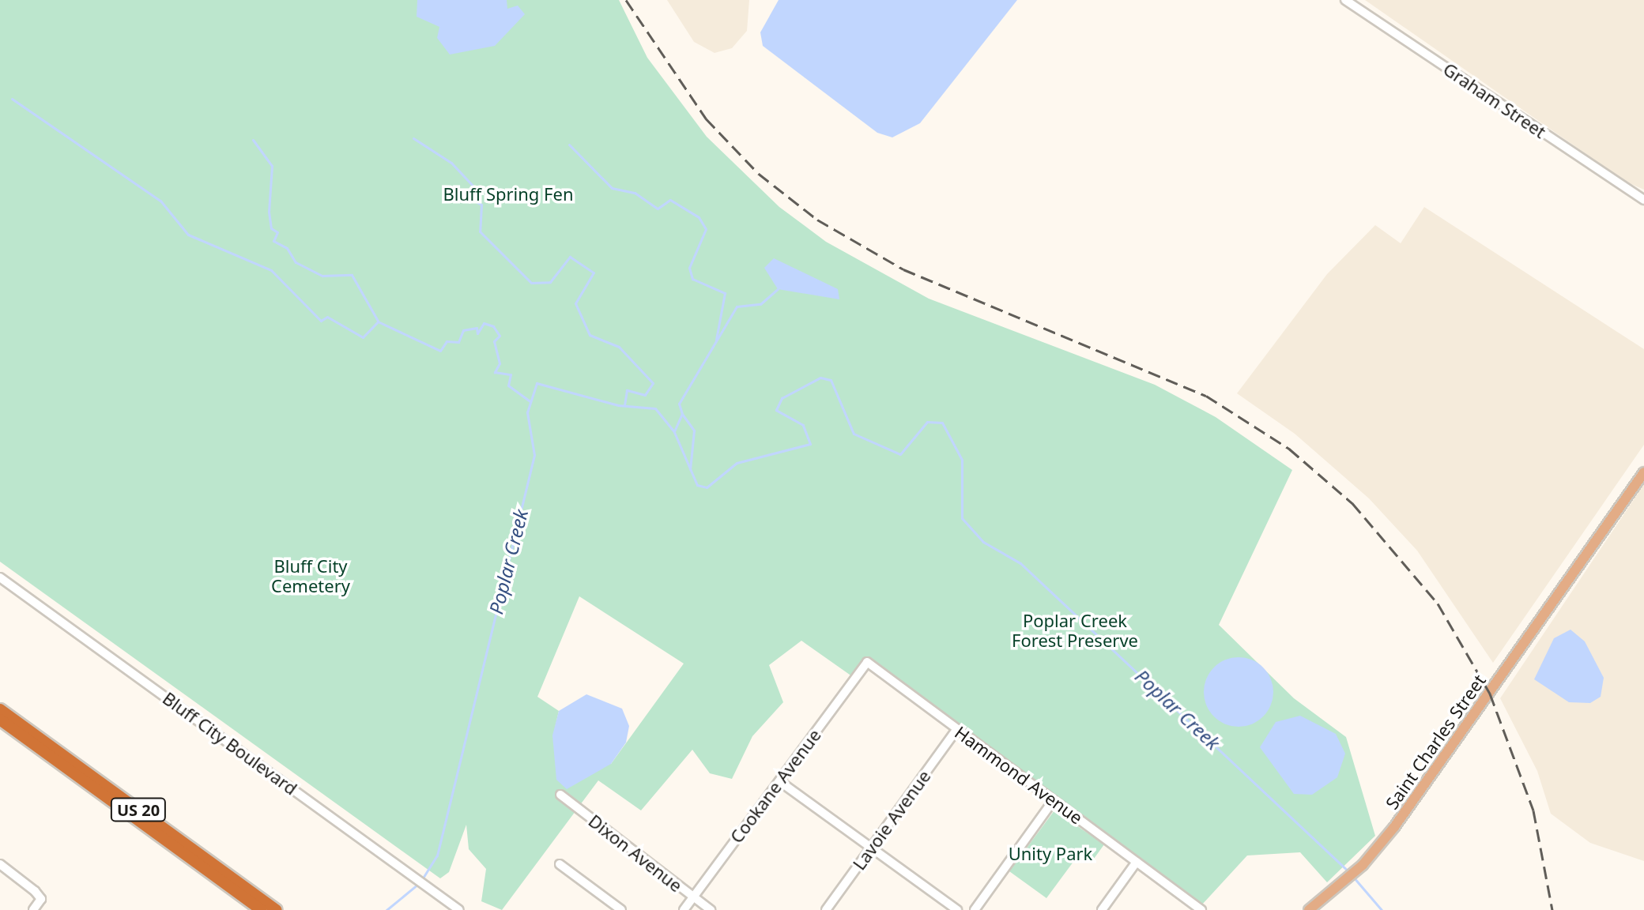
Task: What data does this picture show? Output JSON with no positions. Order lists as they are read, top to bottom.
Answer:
{
  "streets": {
    "highway": ["US 20"],
    "main road": ["Saint Charles Street"],
    "street": [
      "Graham Street",
      "Bluff City Boulevard",
      "Hammond Avenue",
      "Cookane Avenue",
      "Lavoie Avenue",
      "Dixon Avenue"
    ]
  },
  "crossings": [
    ["Hammond Avenue", "Cookane Avenue"],
    ["Hammond Avenue", "Lavoie Avenue"],
    ["Cookane Avenue", "Dixon Avenue"]
  ],
  "water": ["Poplar Creek"],
  "parks": [
    "Bluff Spring Fen",
    "Bluff City Cemetery",
    "Poplar Creek Forest Preserve",
    "Unity Park"
  ]
}
